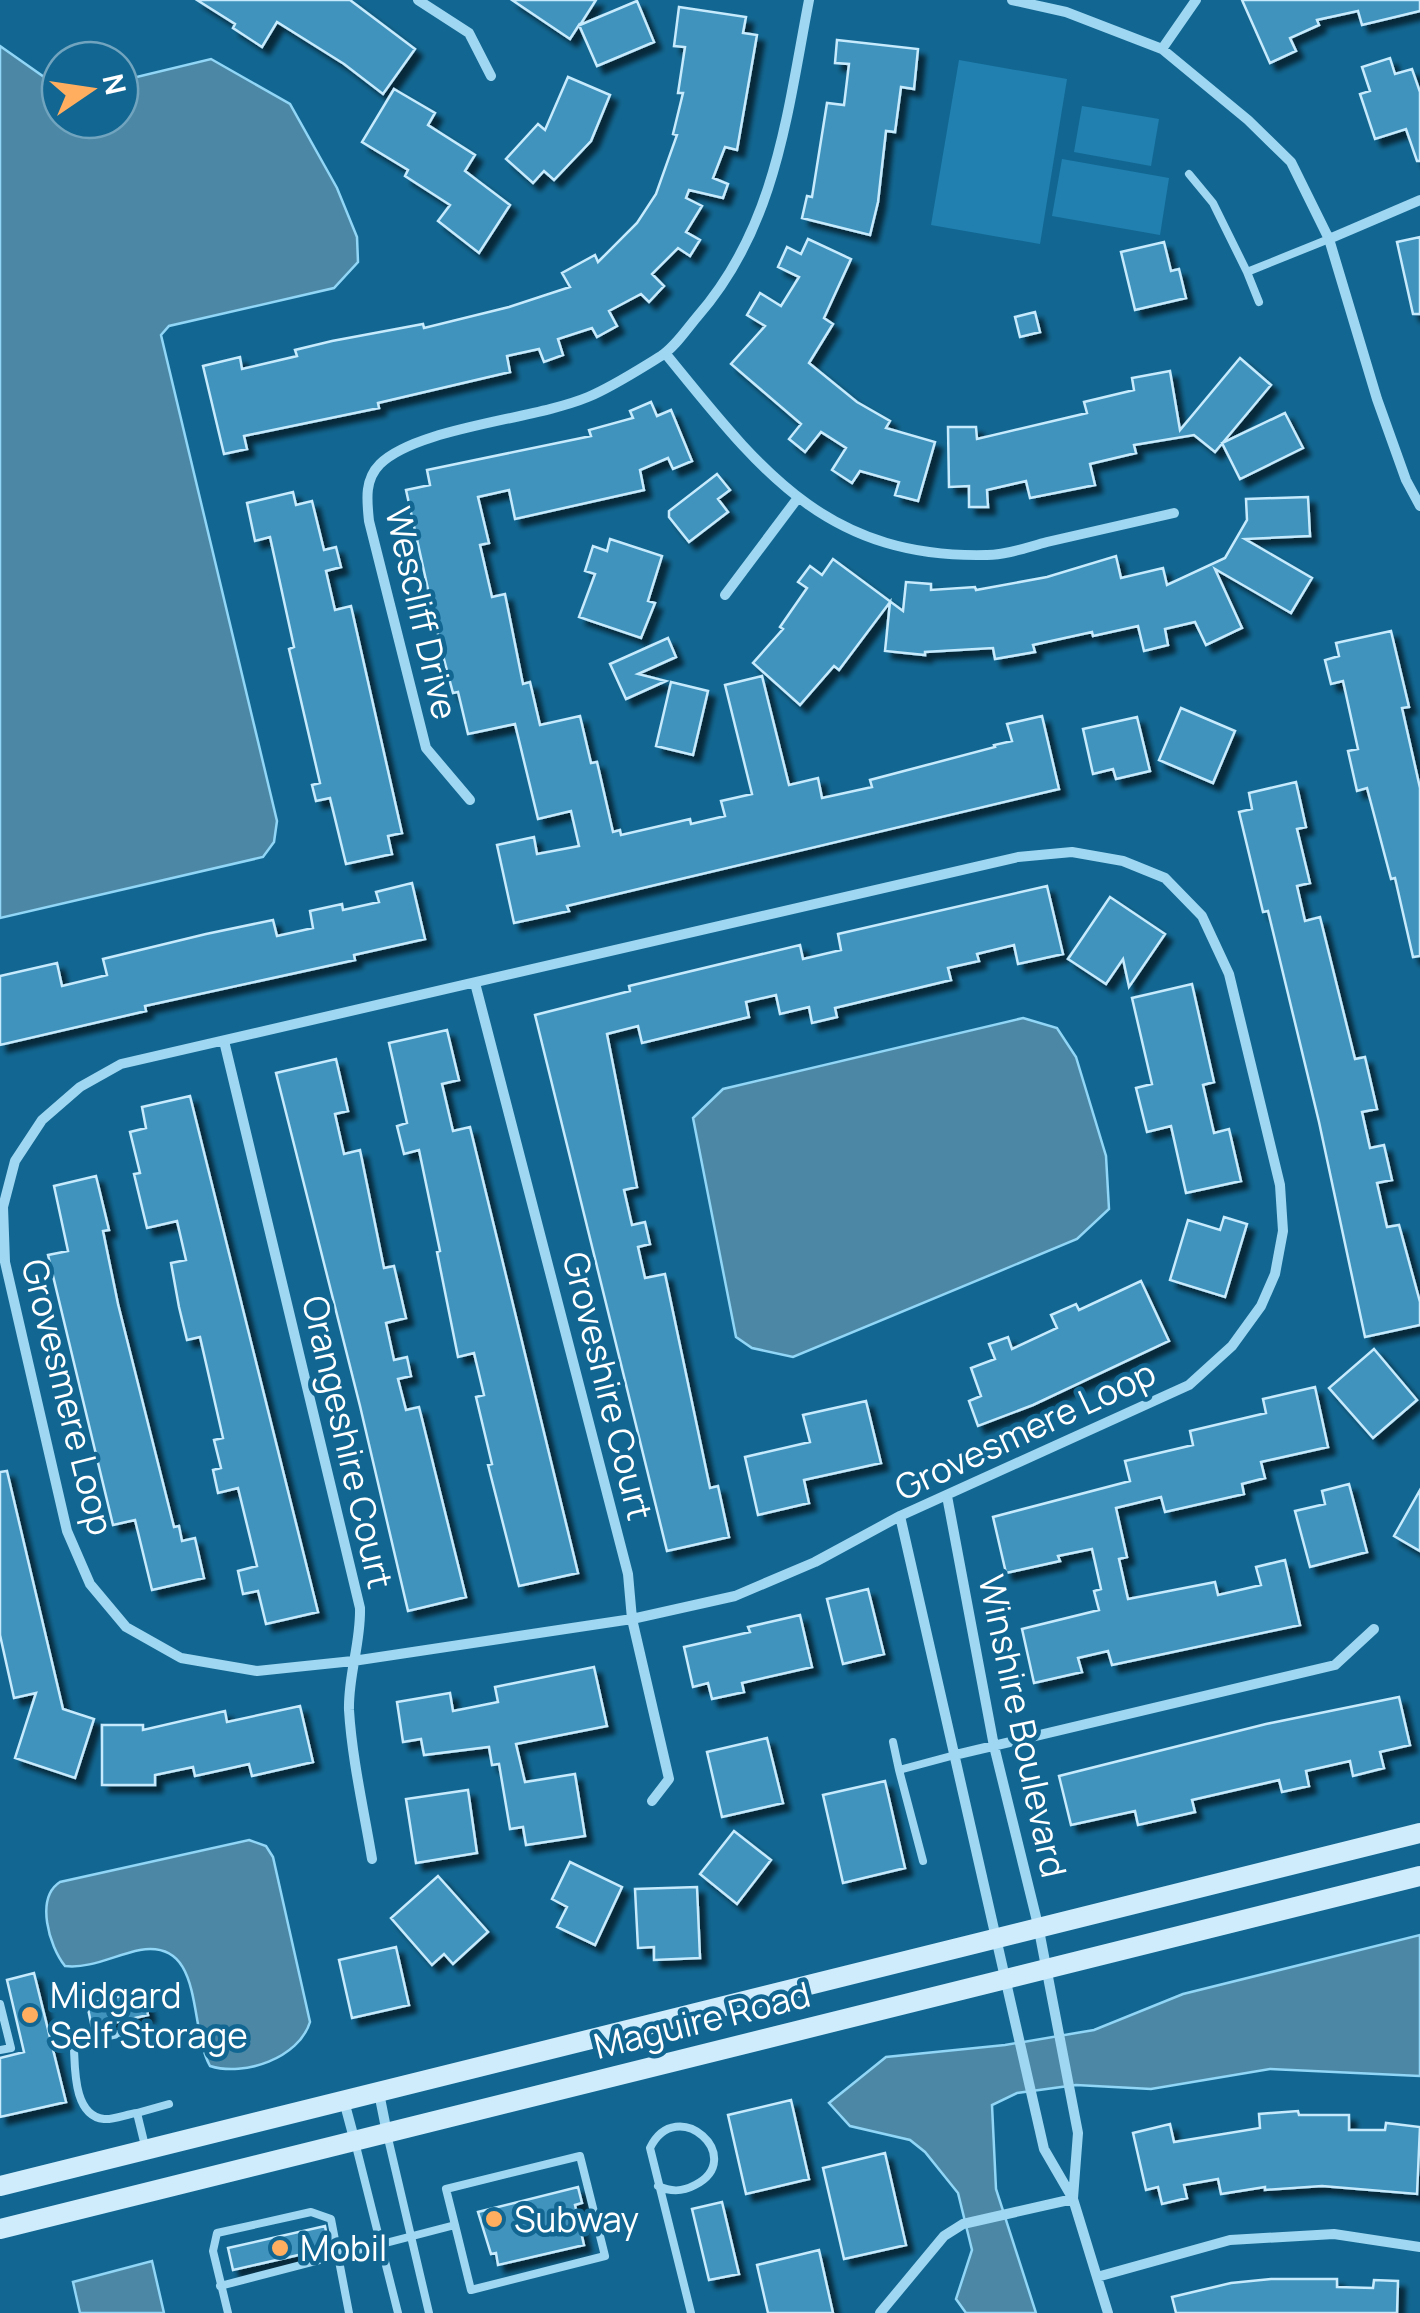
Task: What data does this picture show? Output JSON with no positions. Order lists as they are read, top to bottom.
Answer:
{
  "streets": {
    "main road": ["Maguire Road"],
    "street": [
      "Wescliff Drive",
      "Groveshire Court",
      "Grovesmere Loop",
      "Orangeshire Court",
      "Winshire Boulevard"
    ]
  },
  "crossings": [
    ["Groveshire Court", "Grovesmere Loop"],
    ["Grovesmere Loop", "Orangeshire Court"],
    ["Grovesmere Loop", "Winshire Boulevard"],
    ["Winshire Boulevard", "Maguire Road"]
  ],
  "places": ["Midgard Self Storage", "Subway", "Mobil"],
  "north": "right"
}
